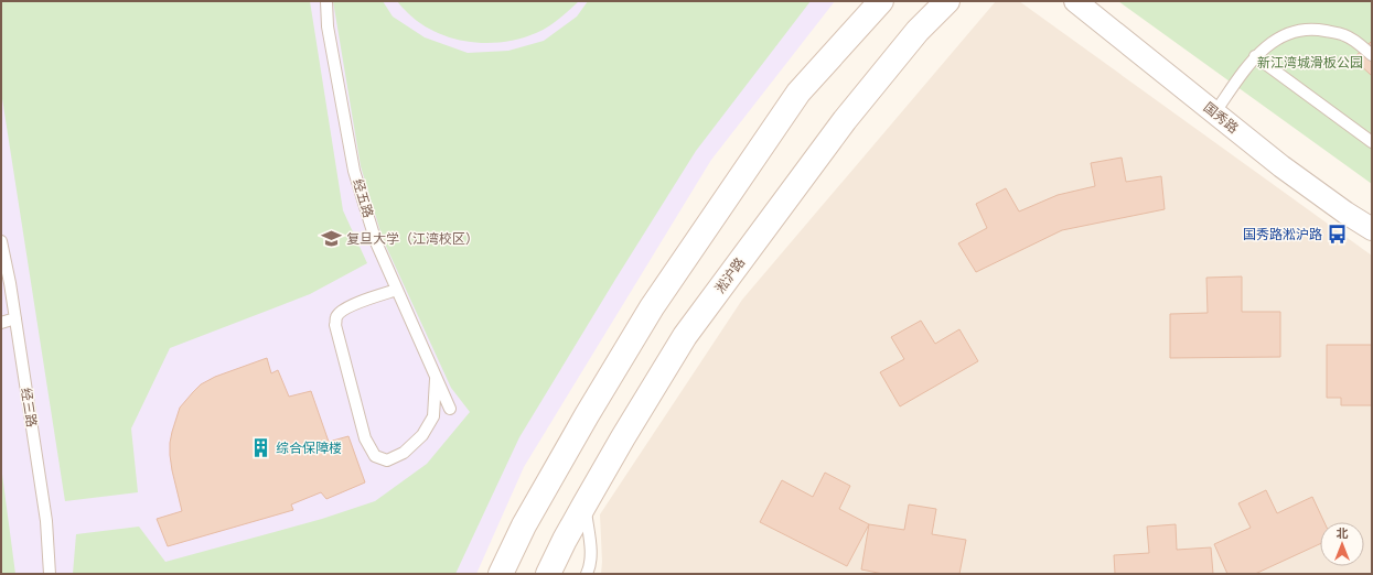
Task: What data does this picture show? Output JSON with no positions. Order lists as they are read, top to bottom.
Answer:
{
  "streets": {
    "main road": ["淞沪路"],
    "street": ["国秀路"],
    "lane": ["经五路", "经三路"]
  },
  "parks": ["新江湾城滑板公园"],
  "places": {
    "bus stop": ["国秀路淞沪路"],
    "school or university": ["复旦大学（江湾校区）"],
    "building": ["综合保障楼"]
  },
  "north": "top"
}
